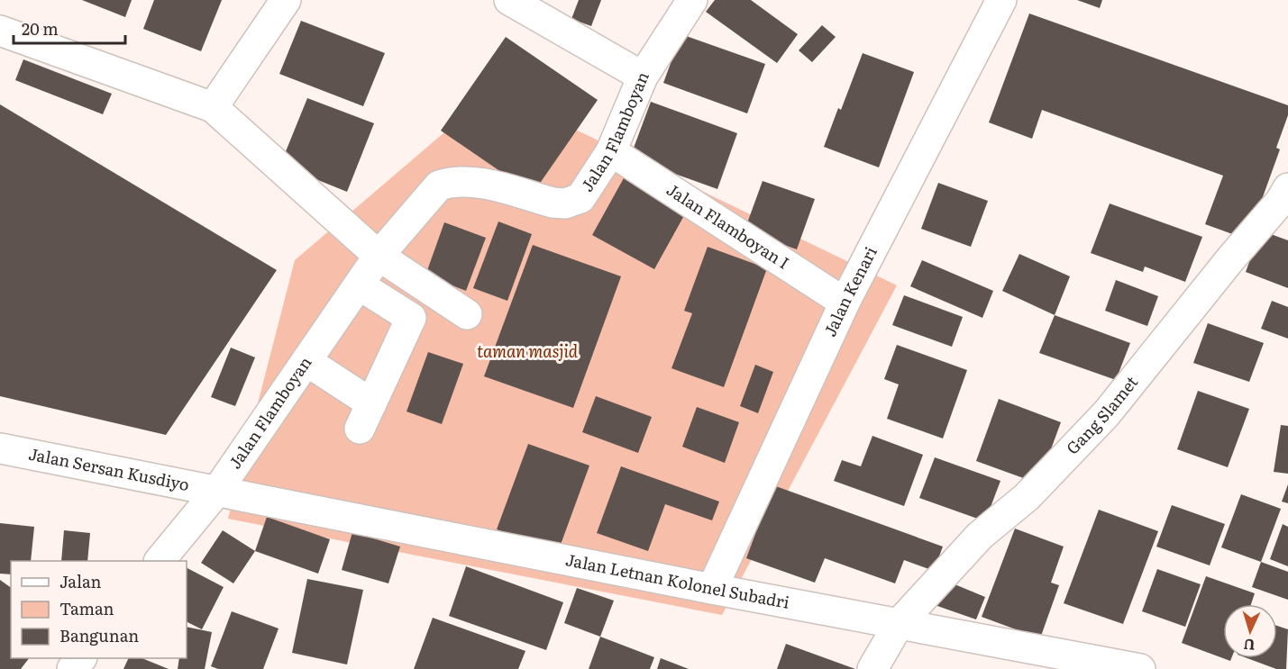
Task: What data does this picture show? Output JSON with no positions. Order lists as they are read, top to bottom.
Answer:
{
  "streets": {
    "street": [
      "Jalan Flamboyan",
      "Jalan Flamboyan I",
      "Jalan Kenari",
      "Gang Slamet",
      "Jalan Sersan Kusdiyo",
      "Jalan Letnan Kolonel Subadri"
    ]
  },
  "crossings": [
    ["Jalan Flamboyan", "Jalan Flamboyan I"],
    ["Jalan Flamboyan", "Jalan Sersan Kusdiyo"],
    ["Jalan Flamboyan", "Jalan Letnan Kolonel Subadri"],
    ["Jalan Flamboyan I", "Jalan Kenari"],
    ["Jalan Kenari", "Jalan Letnan Kolonel Subadri"],
    ["Gang Slamet", "Jalan Letnan Kolonel Subadri"],
    ["Jalan Sersan Kusdiyo", "Jalan Letnan Kolonel Subadri"]
  ],
  "parks": ["taman masjid"],
  "legend": ["Jalan", "Taman", "Bangunan"],
  "scale_bar": "20 m",
  "north": "bottom"
}
